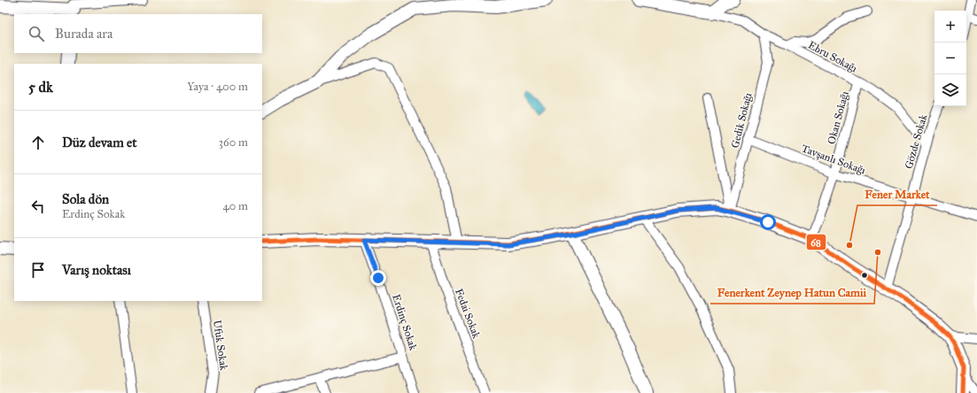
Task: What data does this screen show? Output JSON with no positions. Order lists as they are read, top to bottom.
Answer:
{
  "streets": {
    "street": [
      "Ebru Sokağı",
      "Okan Sokağı",
      "Gedik Sokağı",
      "Gözde Sokak",
      "Tavşanlı Sokağı",
      "Fedai Sokak",
      "Erdinç Sokak",
      "Ufuk Sokak"
    ]
  },
  "crossings": [
    ["Ebru Sokağı", "Okan Sokağı"],
    ["Ebru Sokağı", "Gedik Sokağı"],
    ["Ebru Sokağı", "Gözde Sokak"],
    ["Okan Sokağı", "Tavşanlı Sokağı"],
    ["Gedik Sokağı", "Tavşanlı Sokağı"],
    ["Gözde Sokak", "Tavşanlı Sokağı"]
  ],
  "places": ["Fener Market", "Fenerkent Zeynep Hatun Camii"],
  "lines": ["transit line 68"],
  "page": {
    "map_buttons": ["+", "−"],
    "search": "Burada ara",
    "heading": ["5 dk", "Yaya · 400 m"],
    "list": [
      ["Düz devam et", "360 m"],
      ["Sola dön", "Erdinç Sokak", "40 m"],
      "Varış noktası"
    ]
  }
}
